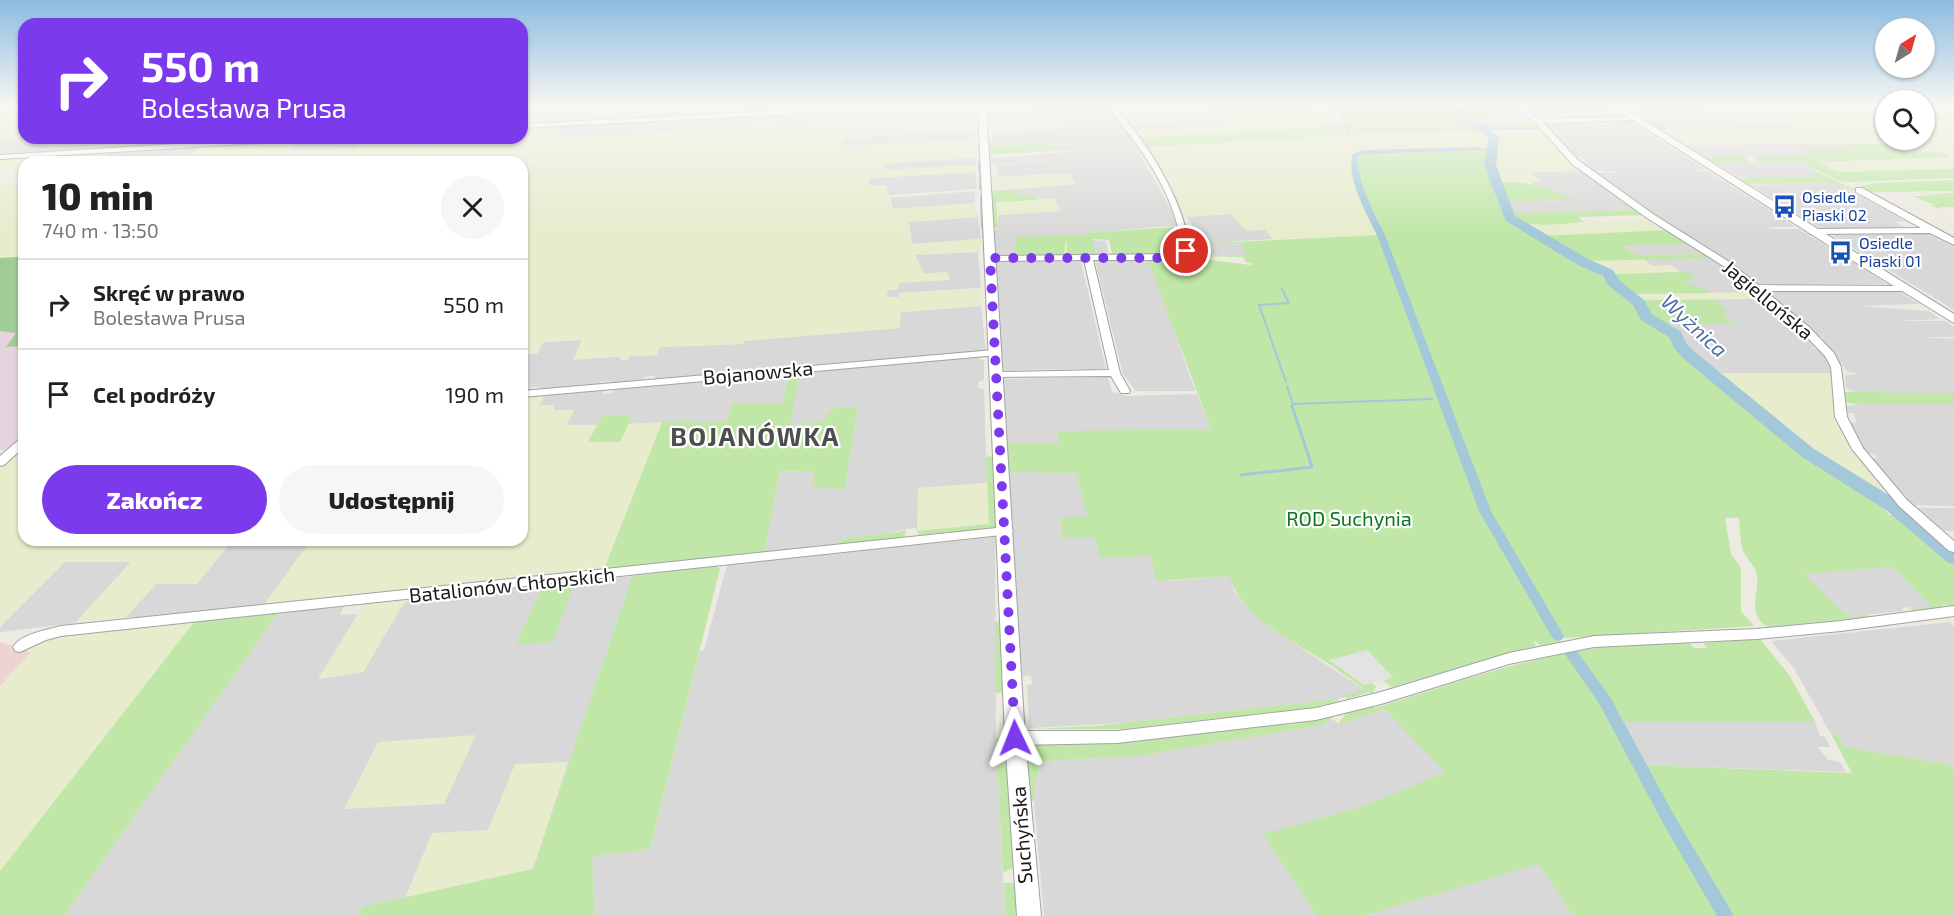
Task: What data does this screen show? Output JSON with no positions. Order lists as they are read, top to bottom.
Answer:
{
  "streets": {
    "street": [
      "Jagiellońska",
      "Bojanowska",
      "Batalionów Chłopskich",
      "Suchyńska"
    ]
  },
  "crossings": [
    ["Bojanowska", "Suchyńska"],
    ["Batalionów Chłopskich", "Suchyńska"]
  ],
  "districts": ["BOJANÓWKA"],
  "water": ["Wyżnica"],
  "parks": ["ROD Suchynia"],
  "places": {
    "bus stop": ["Osiedle Piaski 02", "Osiedle Piaski 01"]
  },
  "north": "top right",
  "page": {
    "turn": ["550 m", "Bolesława Prusa"],
    "heading": ["10 min", "740 m · 13:50"],
    "list": [
      {
        "name": "Skręć w prawo",
        "note": "Bolesława Prusa",
        "value": "550 m"
      },
      {
        "name": "Cel podróży",
        "value": "190 m"
      }
    ],
    "buttons": ["Zakończ", "Udostępnij"]
  }
}
